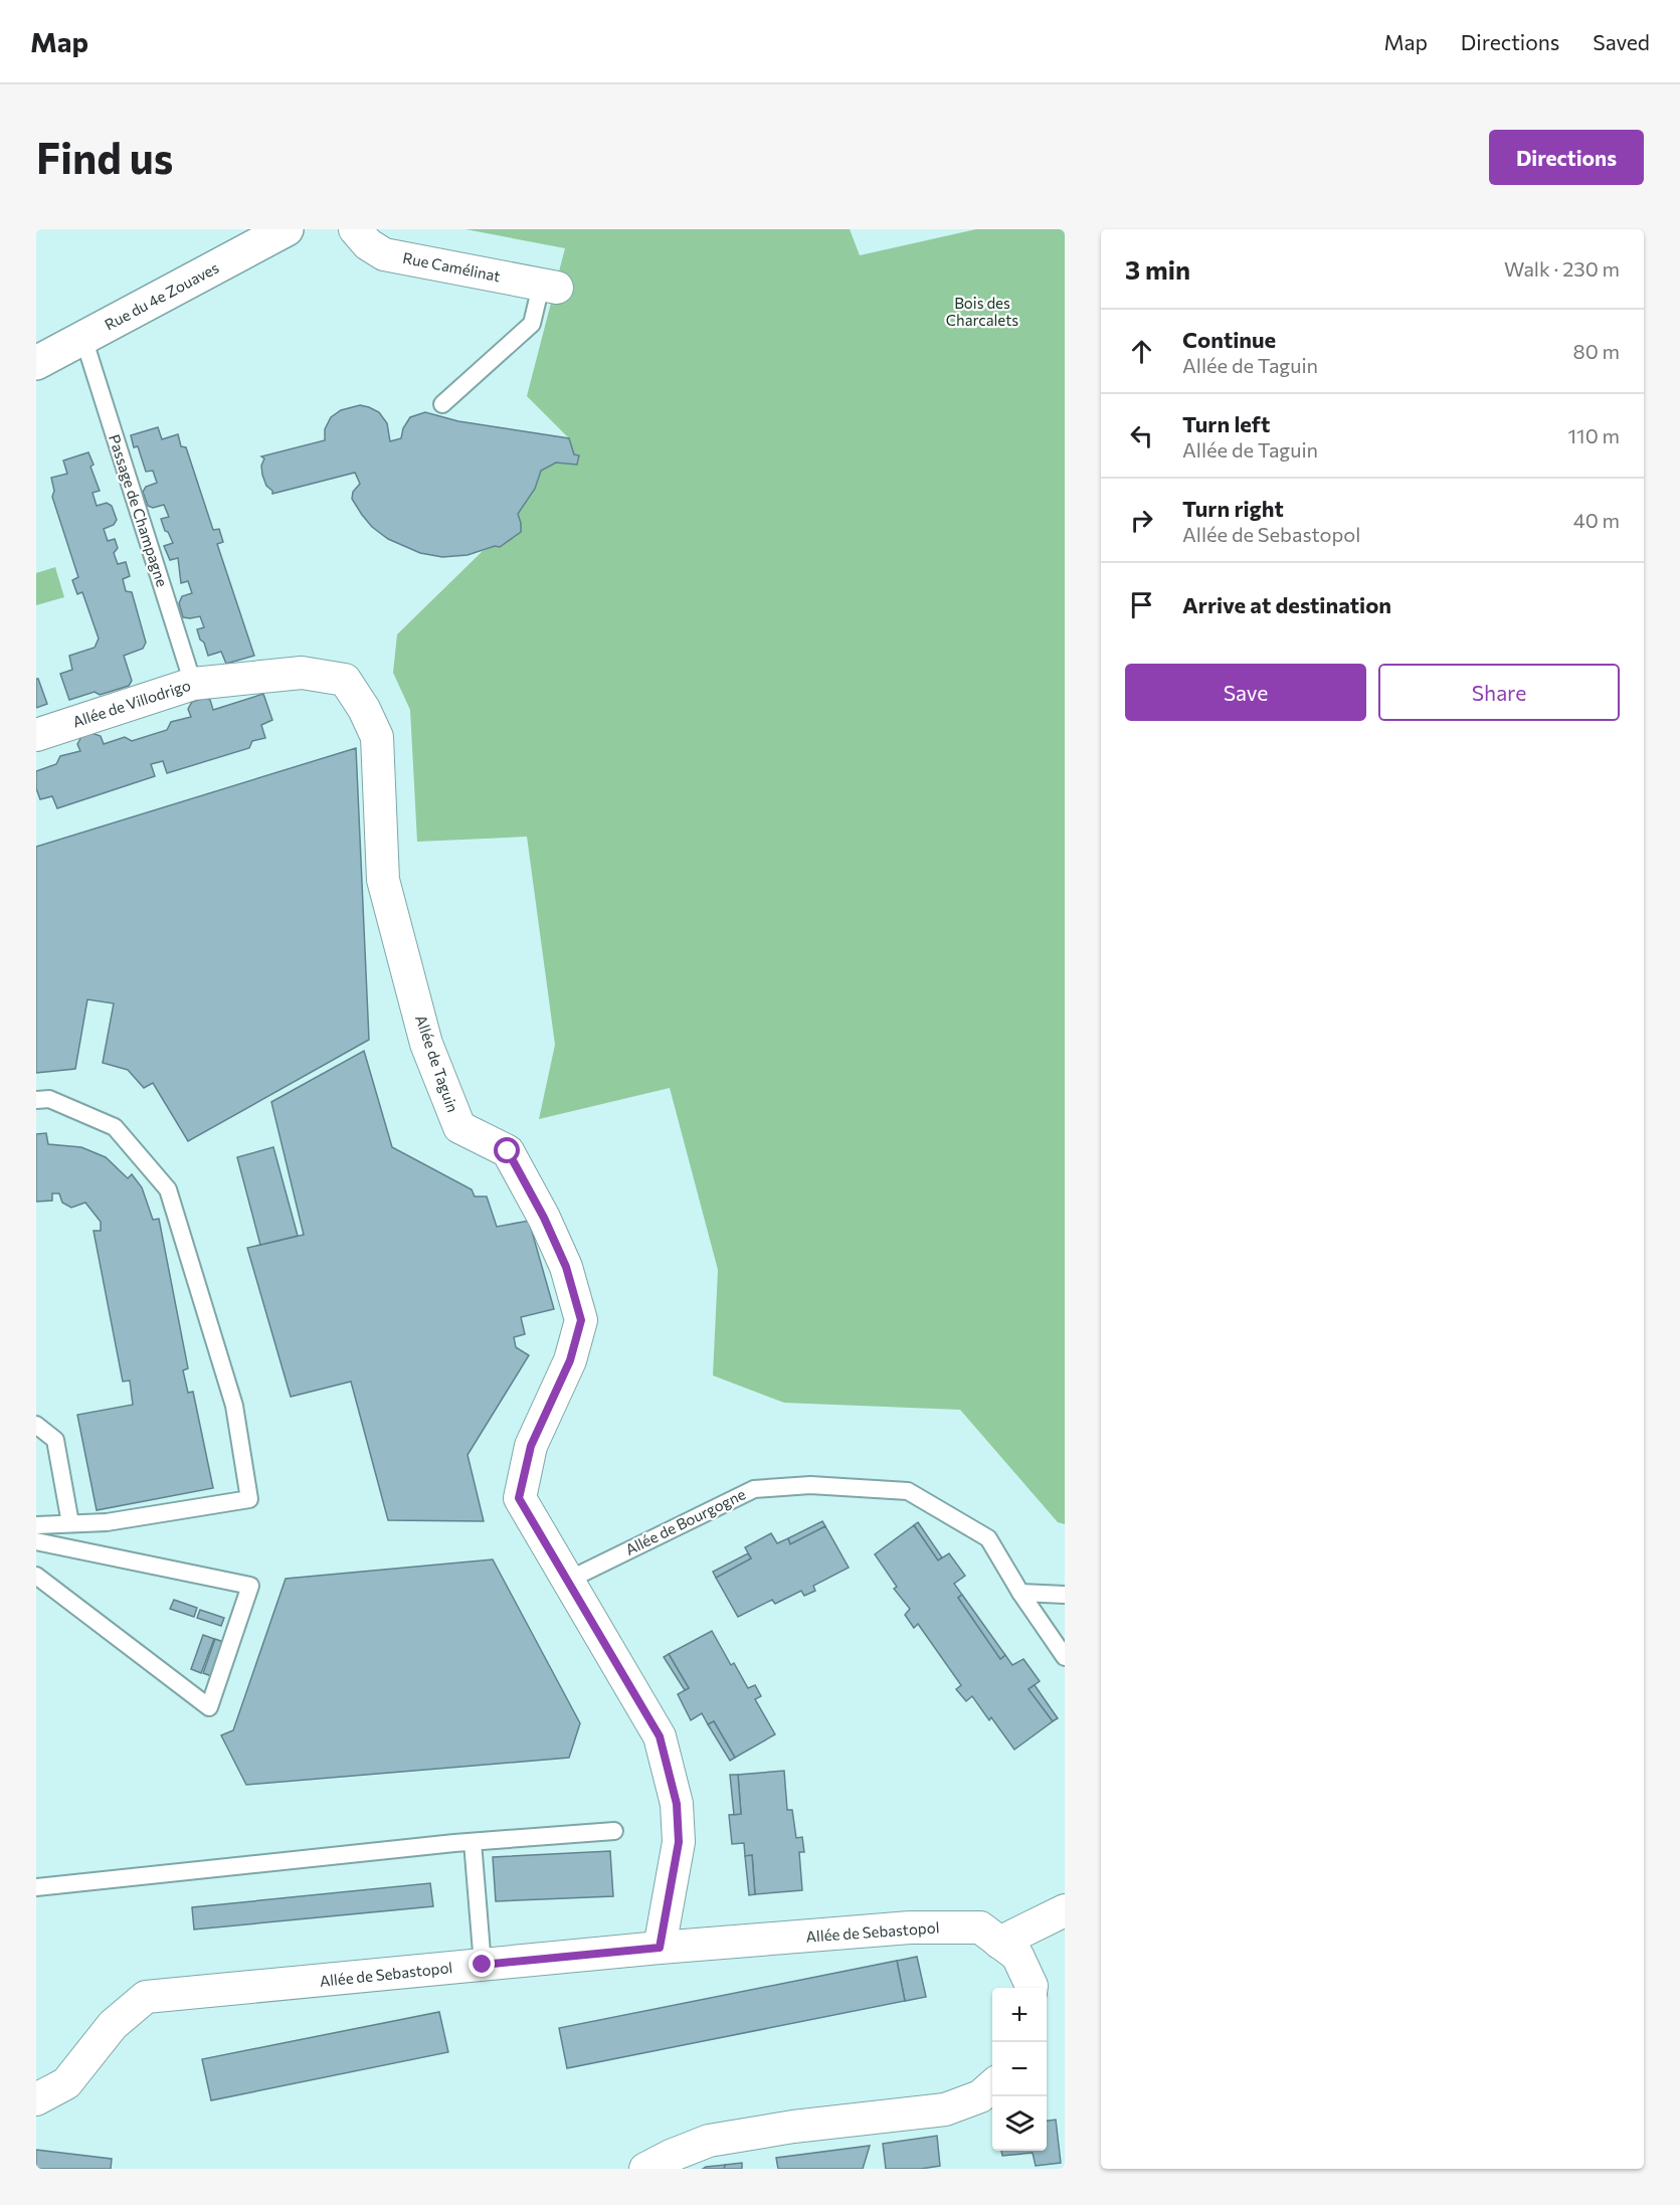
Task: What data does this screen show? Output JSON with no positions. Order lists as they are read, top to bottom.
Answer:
{
  "streets": {
    "main road": ["Rue du 4e Zouaves"],
    "street": [
      "Rue Camélinat",
      "Allée de Villodrigo",
      "Allée de Taguin",
      "Allée de Sebastopol"
    ],
    "lane": ["Passage de Champagne", "Allée de Bourgogne"]
  },
  "crossings": [
    ["Rue du 4e Zouaves", "Passage de Champagne"],
    ["Passage de Champagne", "Allée de Villodrigo"],
    ["Allée de Villodrigo", "Allée de Taguin"],
    ["Allée de Taguin", "Allée de Bourgogne"],
    ["Allée de Taguin", "Allée de Sebastopol"]
  ],
  "parks": ["Bois des Charcalets"],
  "page": {
    "header": "Map",
    "nav": ["Map", "Directions", "Saved"],
    "buttons": [
      "Directions",
      ["Save", "Share"]
    ],
    "title": "Find us",
    "heading": ["3 min", "Walk · 230 m"],
    "list": [
      ["Continue", "Allée de Taguin", "80 m"],
      ["Turn left", "Allée de Taguin", "110 m"],
      ["Turn right", "Allée de Sebastopol", "40 m"],
      "Arrive at destination"
    ],
    "map_buttons": ["+", "−"]
  }
}
